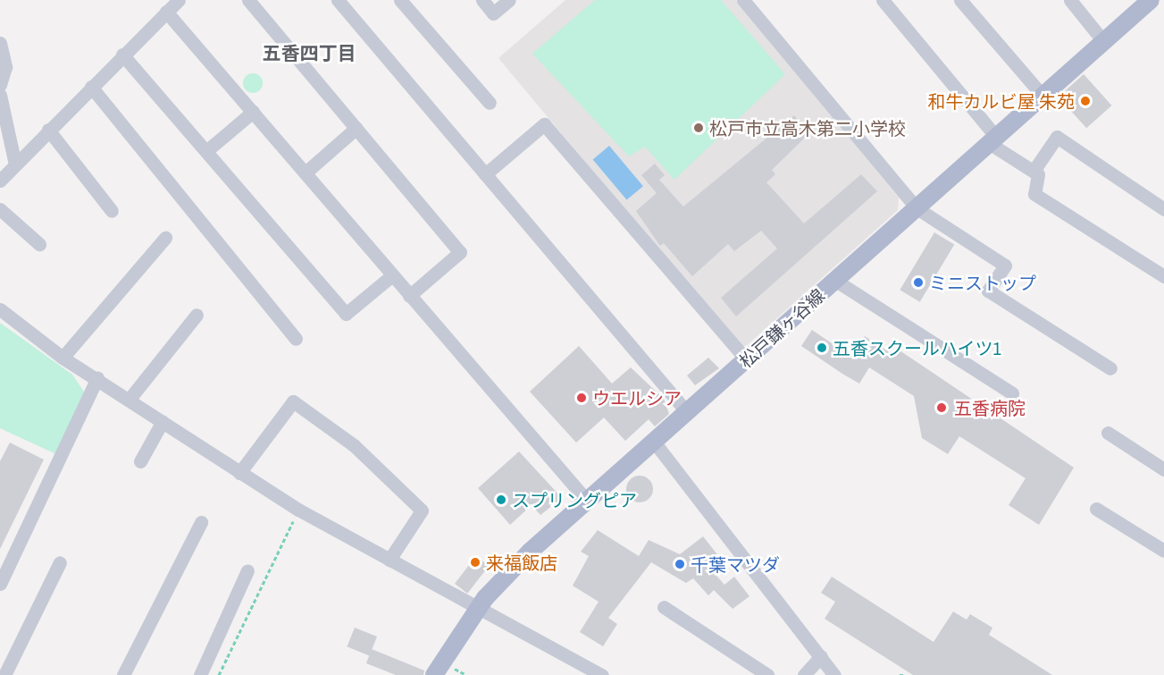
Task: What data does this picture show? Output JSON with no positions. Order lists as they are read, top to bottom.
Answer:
{
  "streets": {
    "main road": ["松戸鎌ヶ谷線"]
  },
  "districts": ["五香四丁目"],
  "places": [
    "和牛カルビ屋 朱苑",
    "松戸市立高木第二小学校",
    "ミニストップ",
    "五香スクールハイツ1",
    "ウエルシア",
    "五香病院",
    "スプリングピア",
    "来福飯店",
    "千葉マツダ"
  ]
}
